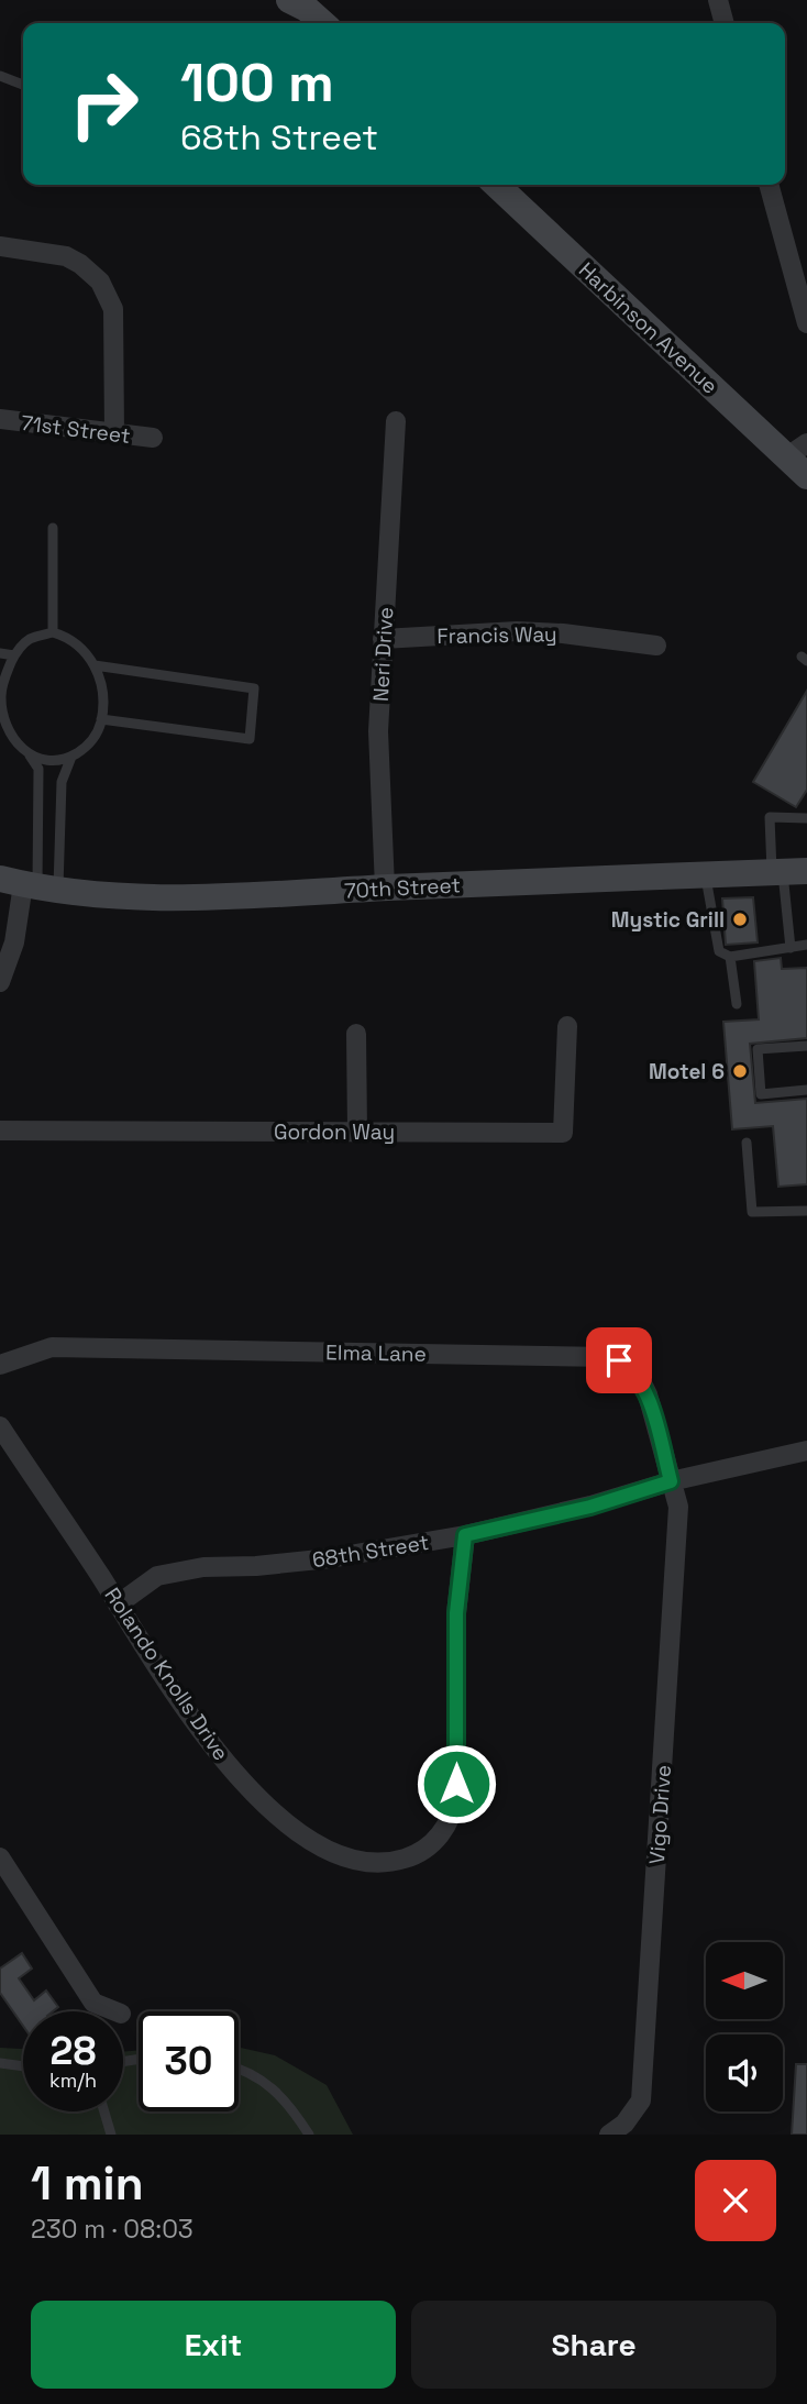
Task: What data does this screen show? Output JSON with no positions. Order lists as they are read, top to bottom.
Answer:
{
  "streets": {
    "main road": ["Harbinson Avenue", "70th Street"],
    "street": [
      "71st Street",
      "Francis Way",
      "Neri Drive",
      "Gordon Way",
      "Elma Lane",
      "68th Street",
      "Rolando Knolls Drive",
      "Vigo Drive"
    ]
  },
  "crossings": [
    ["Francis Way", "Neri Drive"],
    ["Neri Drive", "70th Street"],
    ["Elma Lane", "68th Street"],
    ["Elma Lane", "Vigo Drive"],
    ["68th Street", "Rolando Knolls Drive"],
    ["68th Street", "Vigo Drive"]
  ],
  "places": ["Mystic Grill", "Motel 6"],
  "north": "left",
  "page": {
    "turn": ["100 m", "68th Street"],
    "speed": "28 km/h",
    "limit": "30",
    "heading": ["1 min", "230 m · 08:03"],
    "buttons": ["Exit", "Share"]
  }
}
